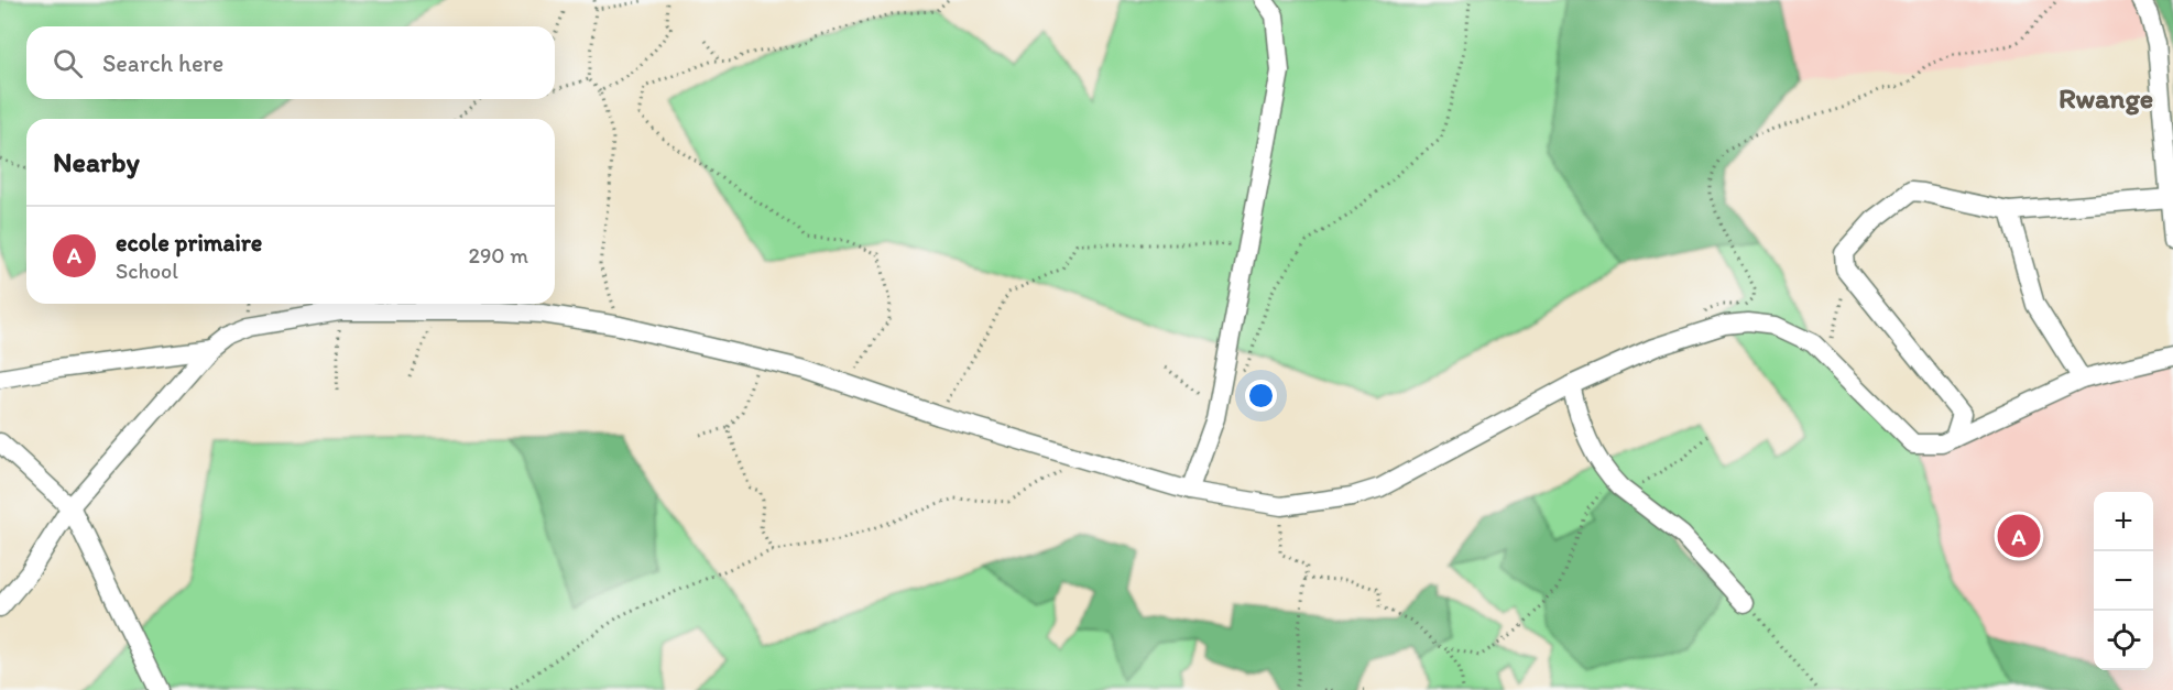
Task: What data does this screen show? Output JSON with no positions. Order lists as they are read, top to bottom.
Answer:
{
  "districts": ["Rwange"],
  "page": {
    "search": "Search here",
    "heading": "Nearby",
    "list": [
      {
        "mark": "A",
        "name": "ecole primaire",
        "note": "School",
        "value": "290 m"
      }
    ],
    "map_buttons": ["+", "−"],
    "pins": "A"
  }
}
